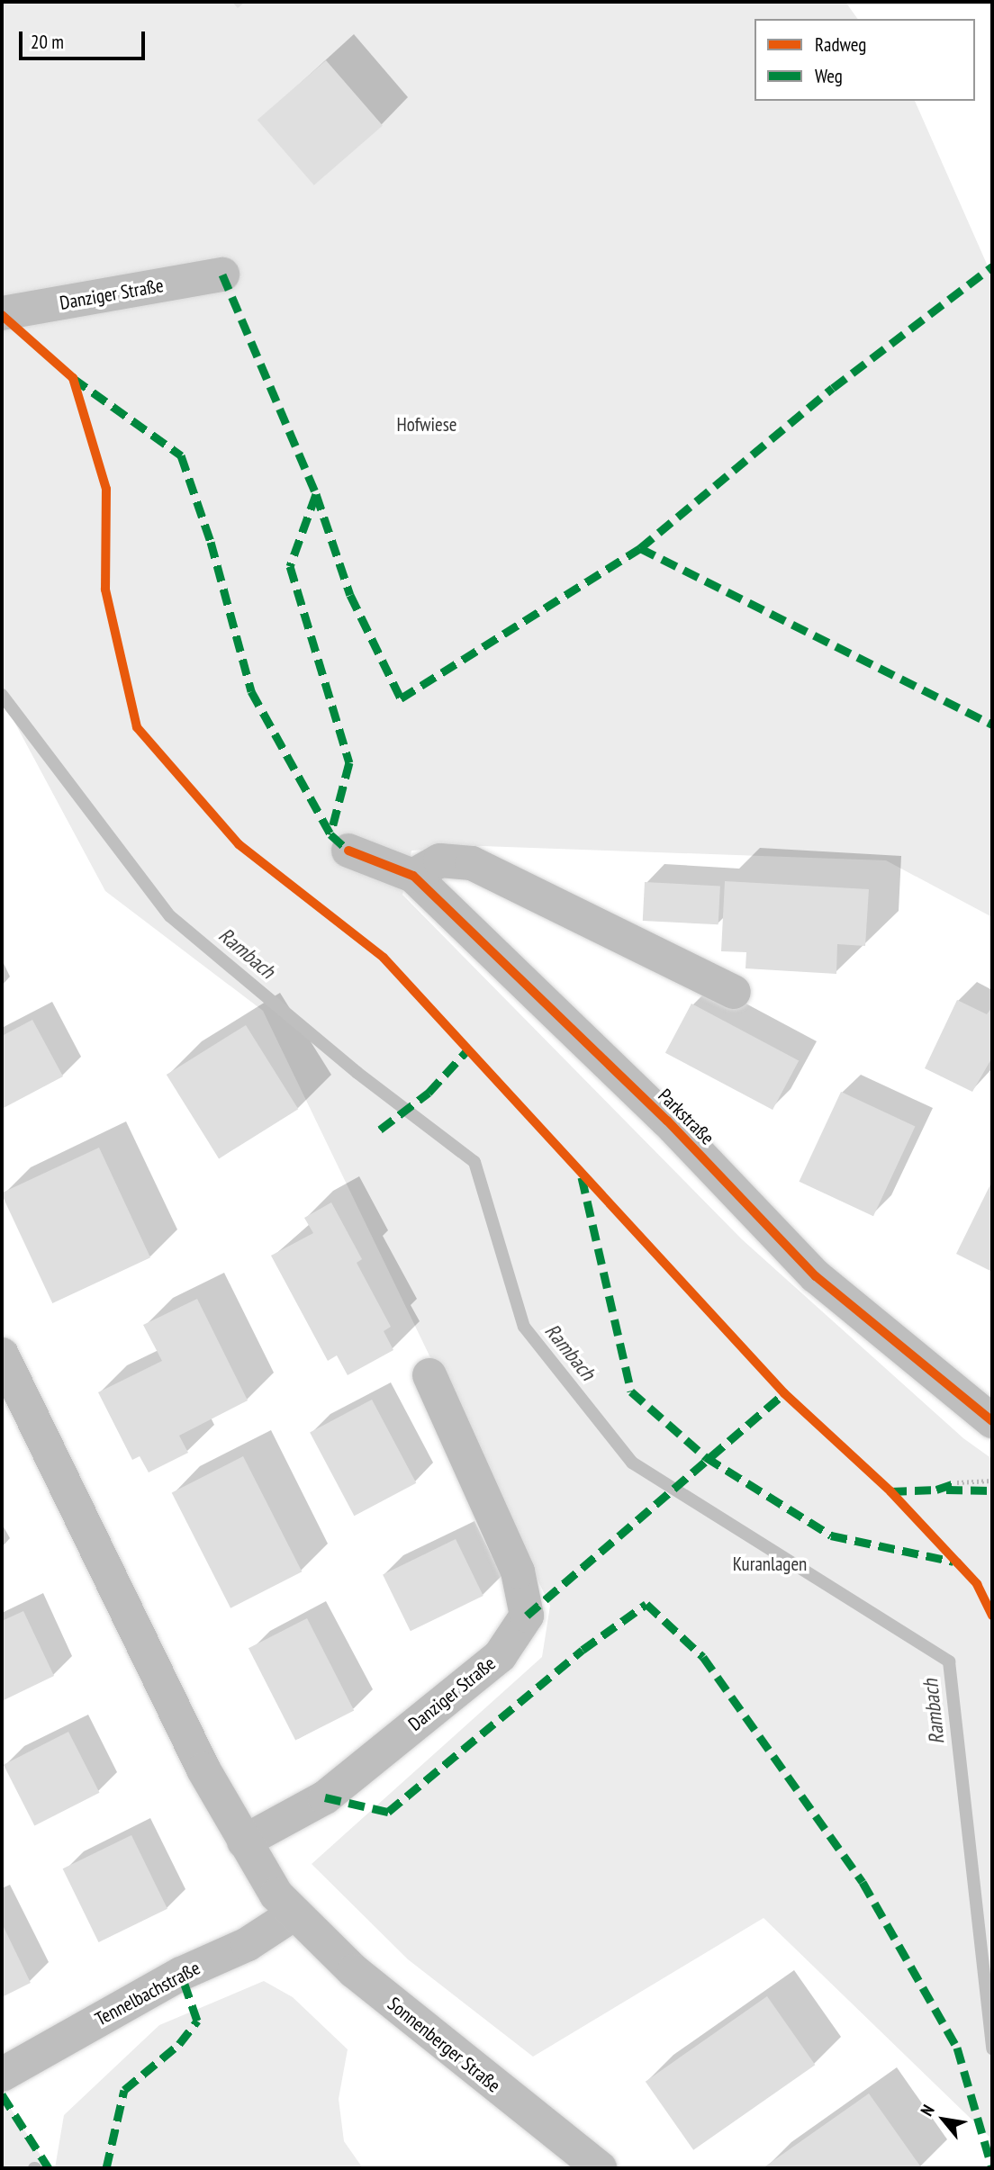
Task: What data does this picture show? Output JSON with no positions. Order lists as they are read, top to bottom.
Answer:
{
  "streets": {
    "street": [
      "Danziger Straße",
      "Parkstraße",
      "Tennelbachstraße",
      "Sonnenberger Straße"
    ]
  },
  "crossings": [
    ["Tennelbachstraße", "Sonnenberger Straße"]
  ],
  "water": ["Rambach"],
  "parks": ["Hofwiese", "Kuranlagen"],
  "legend": ["Radweg", "Weg"],
  "scale_bar": "20 m",
  "north": "top left"
}
